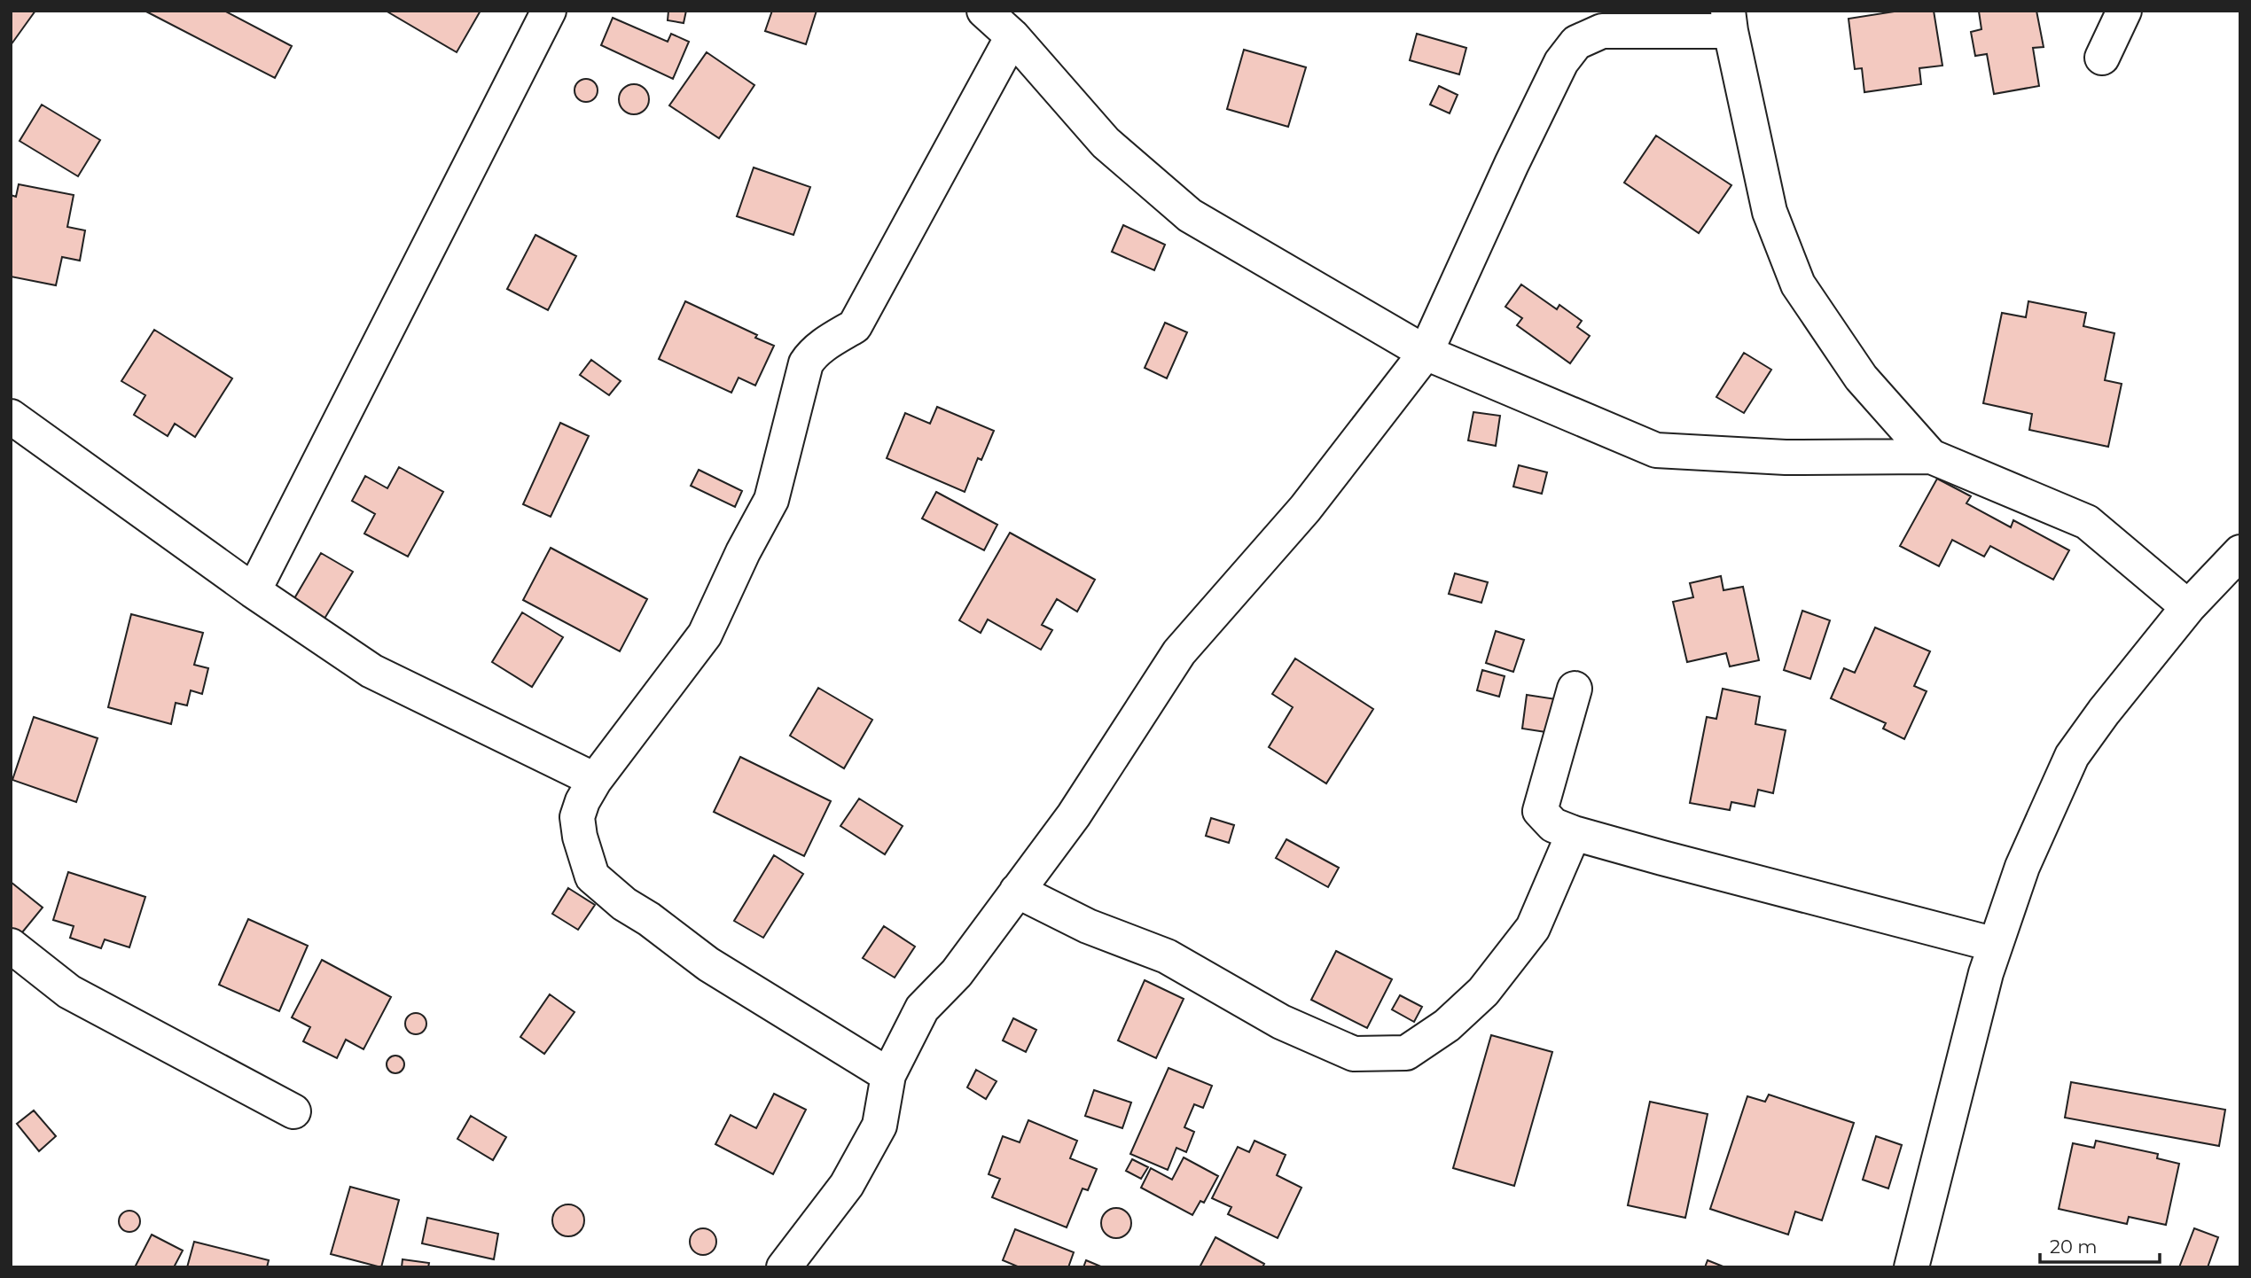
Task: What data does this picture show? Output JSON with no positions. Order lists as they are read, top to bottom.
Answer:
{
  "scale_bar": "20 m"
}
